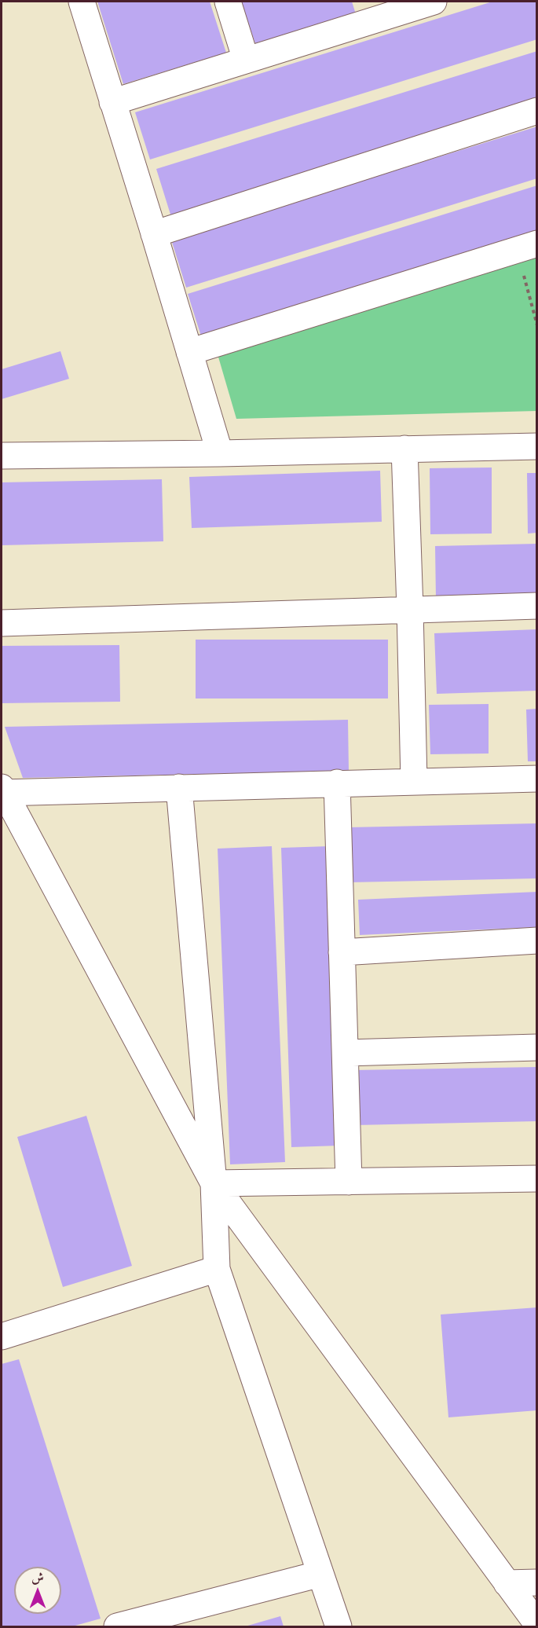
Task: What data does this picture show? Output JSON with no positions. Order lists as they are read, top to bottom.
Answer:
{
  "north": "top"
}
